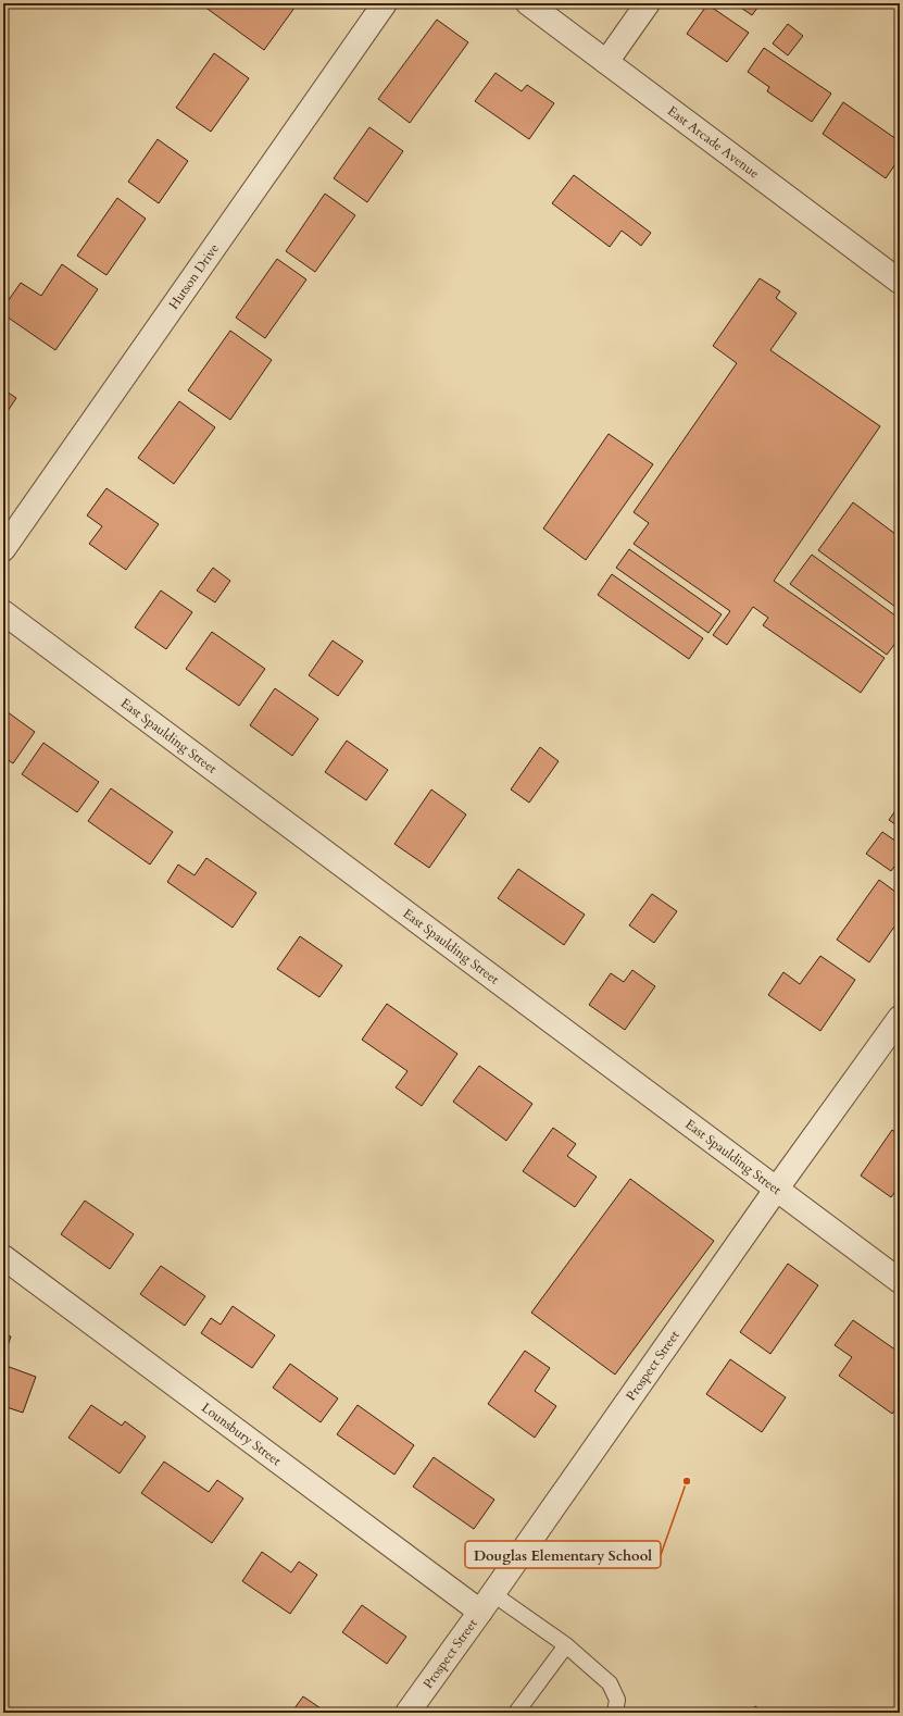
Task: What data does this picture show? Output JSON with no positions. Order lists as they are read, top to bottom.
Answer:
{
  "streets": {
    "street": [
      "East Arcade Avenue",
      "Hutson Drive",
      "East Spaulding Street",
      "Prospect Street",
      "Lounsbury Street"
    ]
  },
  "crossings": [
    ["East Spaulding Street", "Prospect Street"],
    ["Prospect Street", "Lounsbury Street"]
  ],
  "places": ["Douglas Elementary School"]
}
